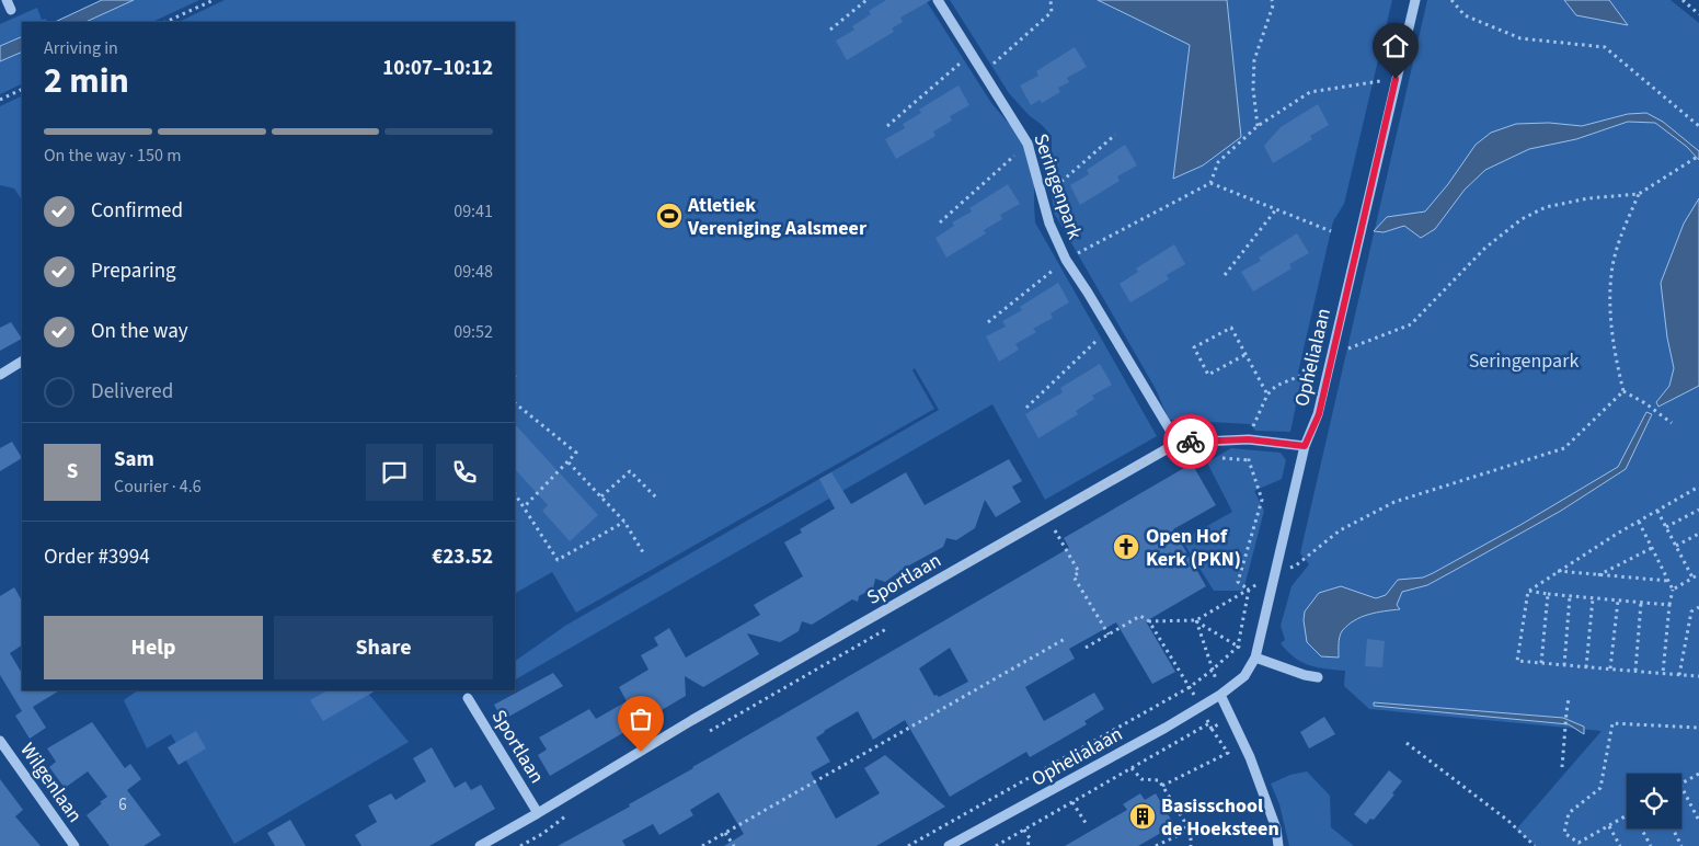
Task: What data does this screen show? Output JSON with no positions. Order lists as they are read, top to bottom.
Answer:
{
  "streets": {
    "street": [
      "Seringenpark",
      "Ophelialaan",
      "Sportlaan",
      "Wilgenlaan"
    ]
  },
  "crossings": [
    ["Seringenpark", "Sportlaan"],
    ["Ophelialaan", "Sportlaan"]
  ],
  "parks": ["Seringenpark"],
  "places": {
    "sports": ["Atletiek Vereniging Aalsmeer"],
    "church": ["Open Hof Kerk (PKN)"],
    "building": ["Basisschool de Hoeksteen"]
  },
  "house_numbers": ["6"],
  "page": {
    "heading": ["2 min", "Arriving in", "10:07–10:12"],
    "panel": [
      "Sam",
      "Courier · 4.6",
      "Order #3994",
      "€23.52"
    ],
    "bar": "On the way · 150 m",
    "list": [
      ["Confirmed", "09:41"],
      ["Preparing", "09:48"],
      ["On the way", "09:52"],
      "Delivered"
    ],
    "round": "S",
    "buttons": ["Help", "Share"]
  }
}
